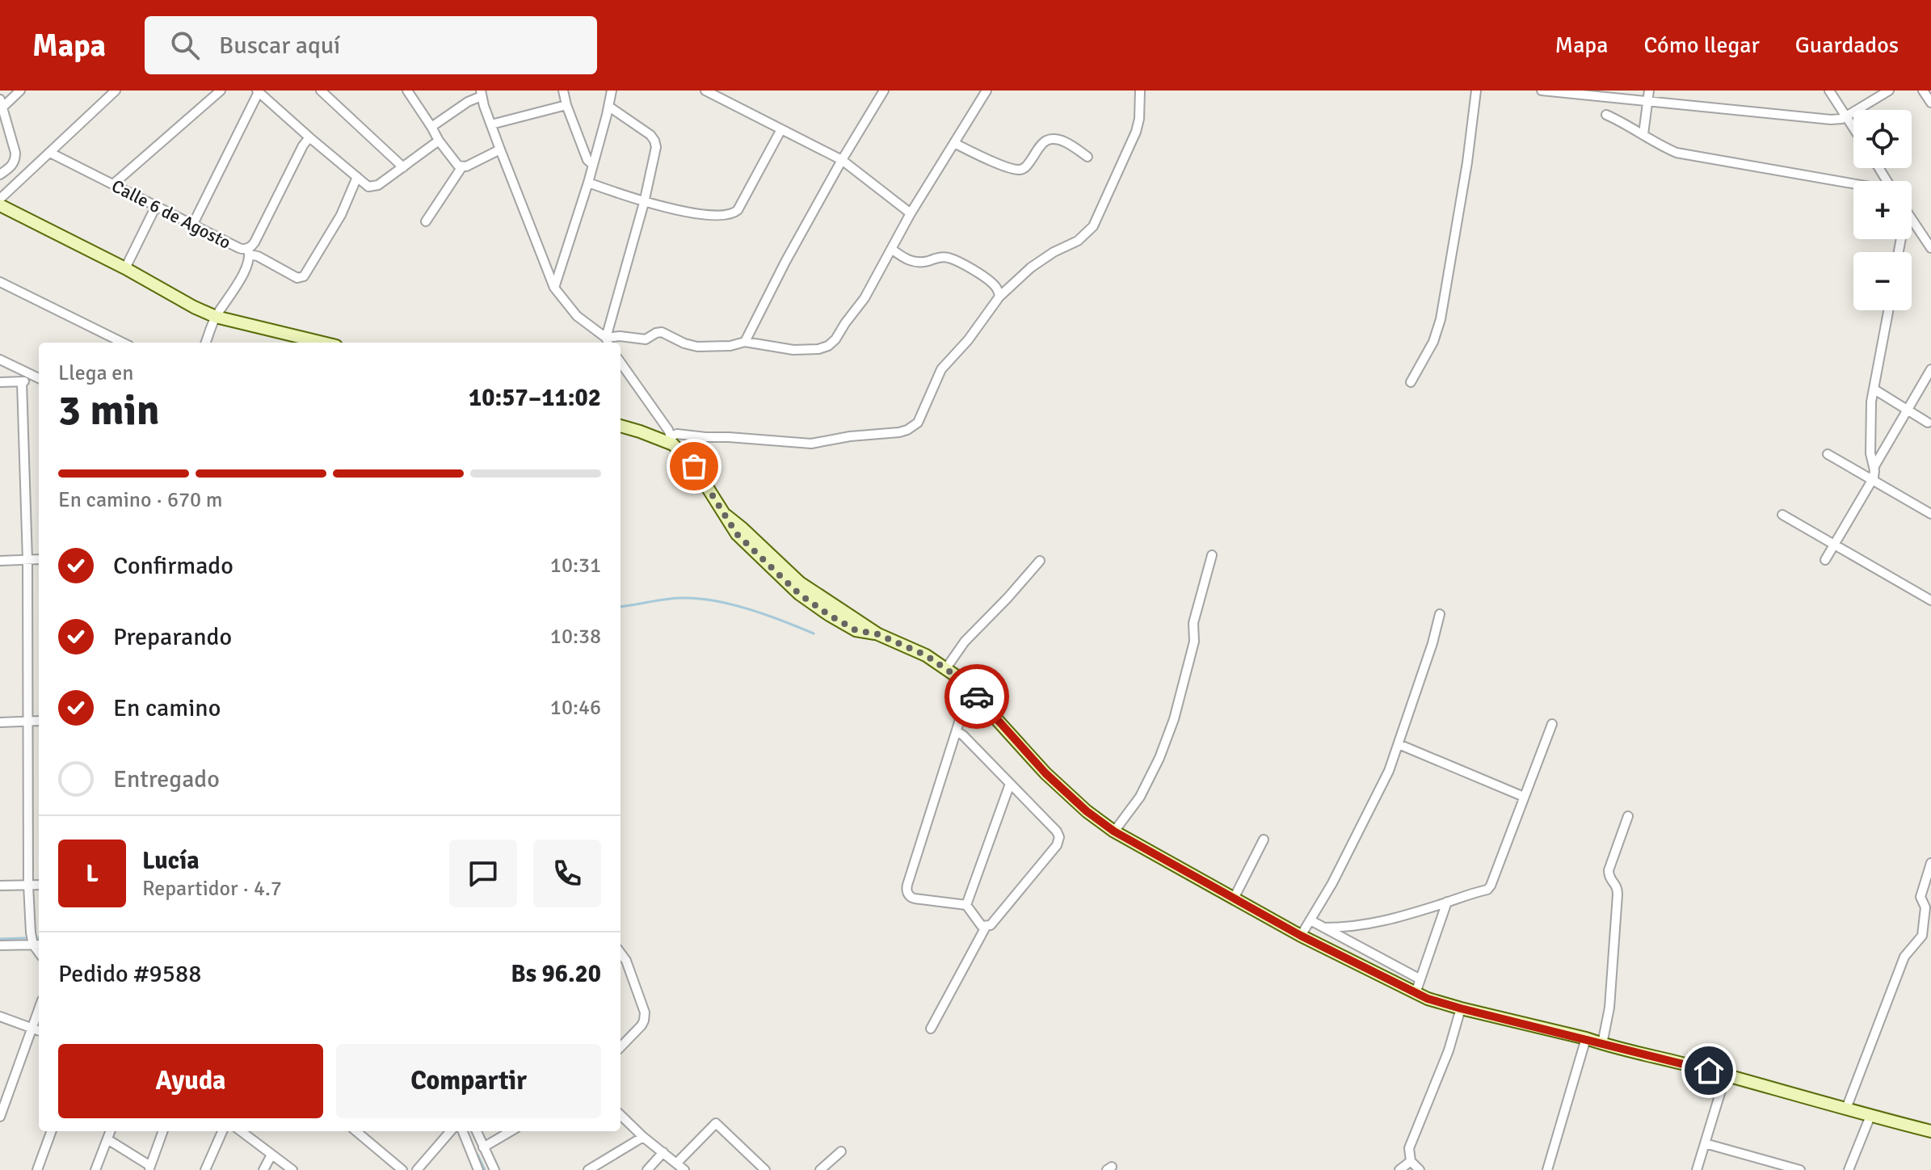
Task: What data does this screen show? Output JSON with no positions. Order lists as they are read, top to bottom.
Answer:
{
  "streets": {
    "street": ["Calle 6 de Agosto"]
  },
  "page": {
    "header": "Mapa",
    "search": "Buscar aquí",
    "nav": ["Mapa", "Cómo llegar", "Guardados"],
    "map_buttons": ["+", "−"],
    "heading": ["3 min", "Llega en", "10:57–11:02"],
    "panel": [
      "Lucía",
      "Repartidor · 4.7",
      "Pedido #9588",
      "Bs 96.20"
    ],
    "bar": "En camino · 670 m",
    "list": [
      ["Confirmado", "10:31"],
      ["Preparando", "10:38"],
      ["En camino", "10:46"],
      "Entregado"
    ],
    "round": "L",
    "buttons": ["Ayuda", "Compartir"]
  }
}
